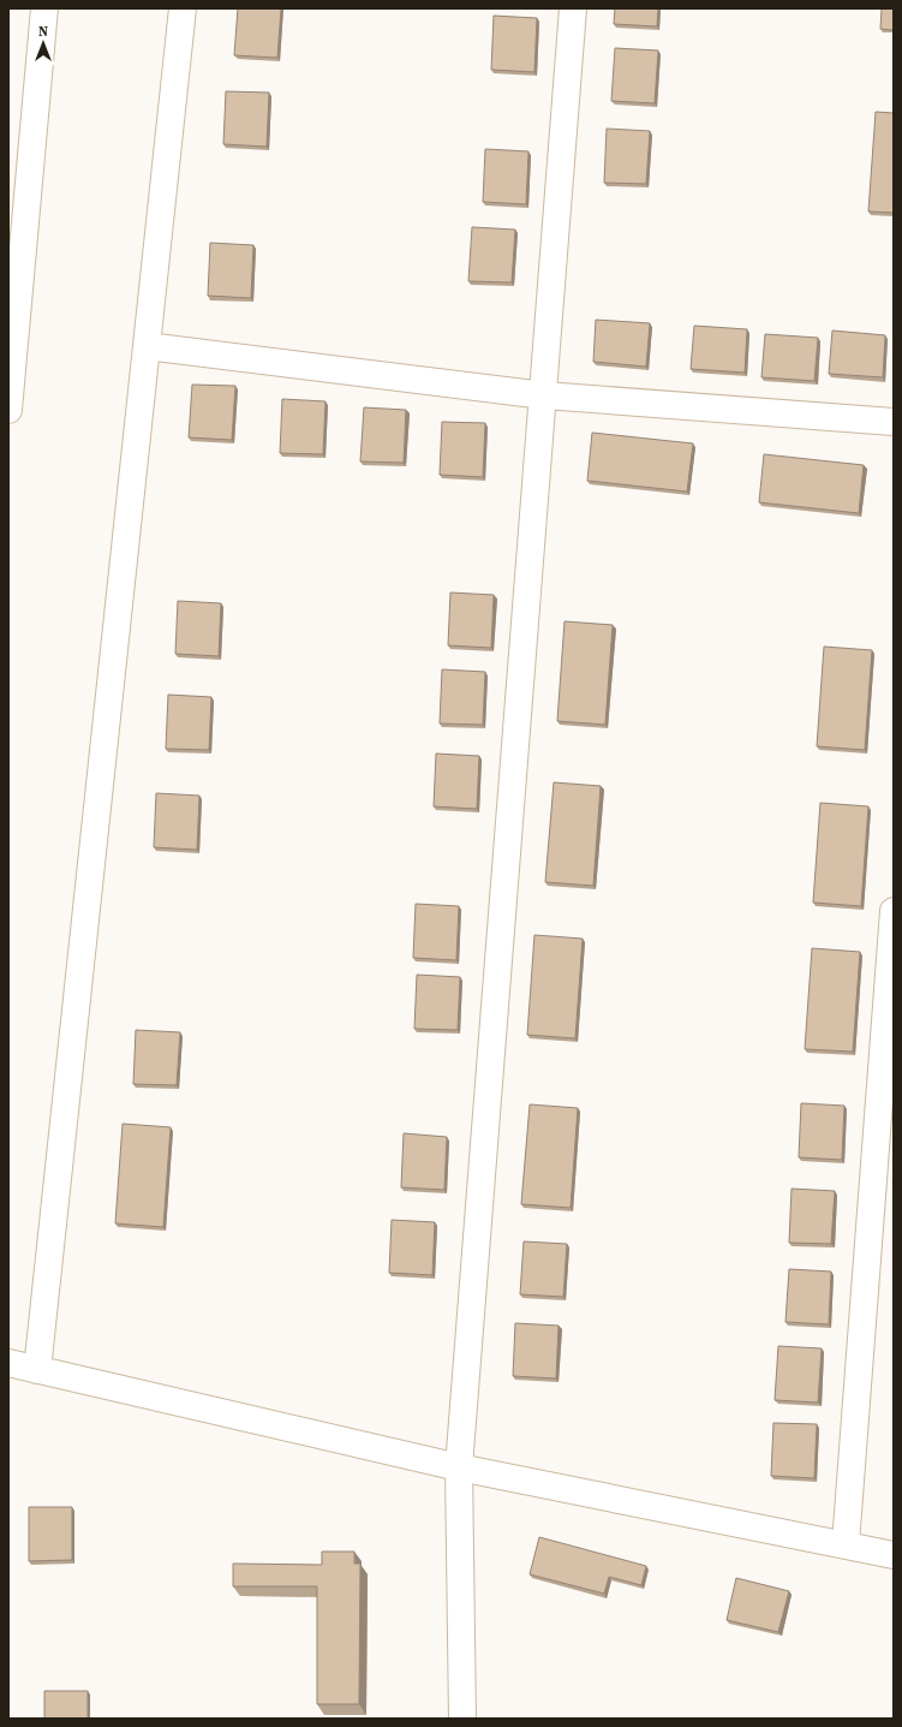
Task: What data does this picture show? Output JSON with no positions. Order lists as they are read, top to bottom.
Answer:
{
  "north": "top"
}
